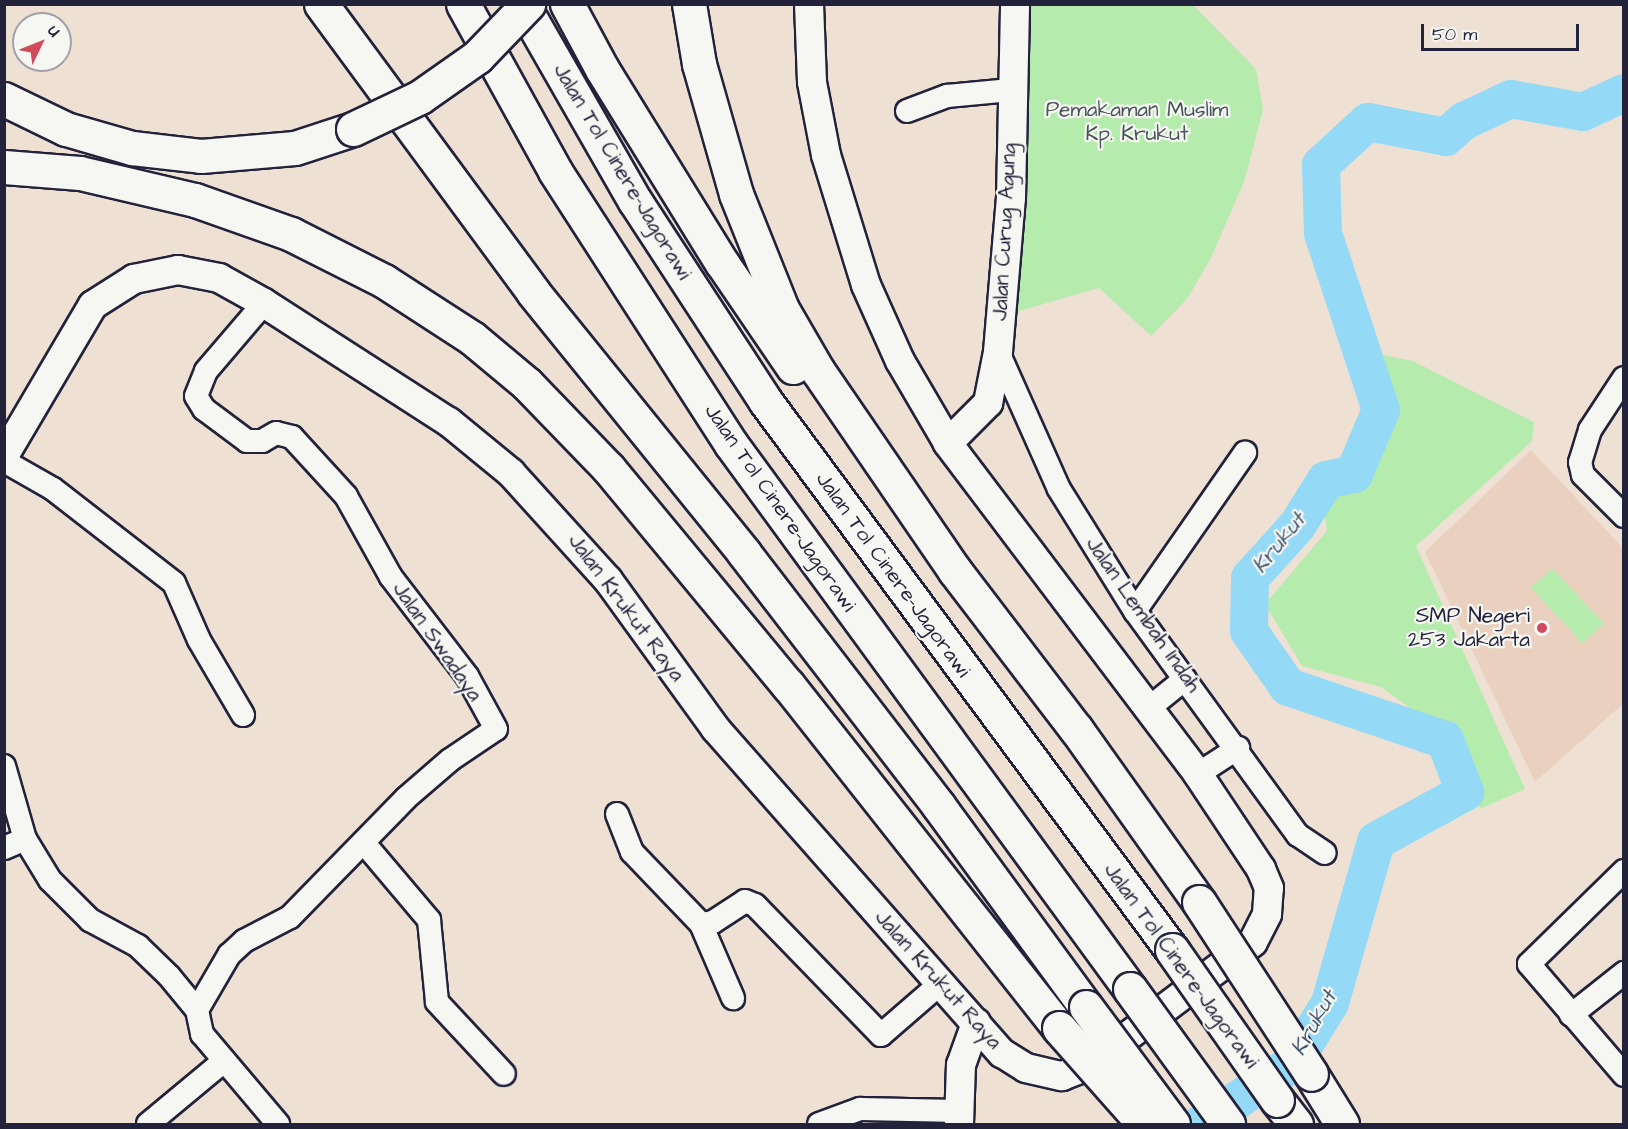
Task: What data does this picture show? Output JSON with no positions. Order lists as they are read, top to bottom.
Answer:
{
  "streets": {
    "highway": ["Jalan Tol Cinere–Jagorawi", "Jalan Tol Cinere-Jagorawi"],
    "street": [
      "Jalan Curug Agung",
      "Jalan Krukut Raya",
      "Jalan Lembah Indah",
      "Jalan Swadaya"
    ]
  },
  "crossings": [
    ["Jalan Curug Agung", "Jalan Krukut Raya"],
    ["Jalan Curug Agung", "Jalan Lembah Indah"],
    ["Jalan Krukut Raya", "Jalan Swadaya"]
  ],
  "water": ["Krukut"],
  "parks": ["Pemakaman Muslim Kp. Krukut"],
  "places": ["SMP Negeri 253 Jakarta"],
  "scale_bar": "50 m",
  "north": "top right"
}
